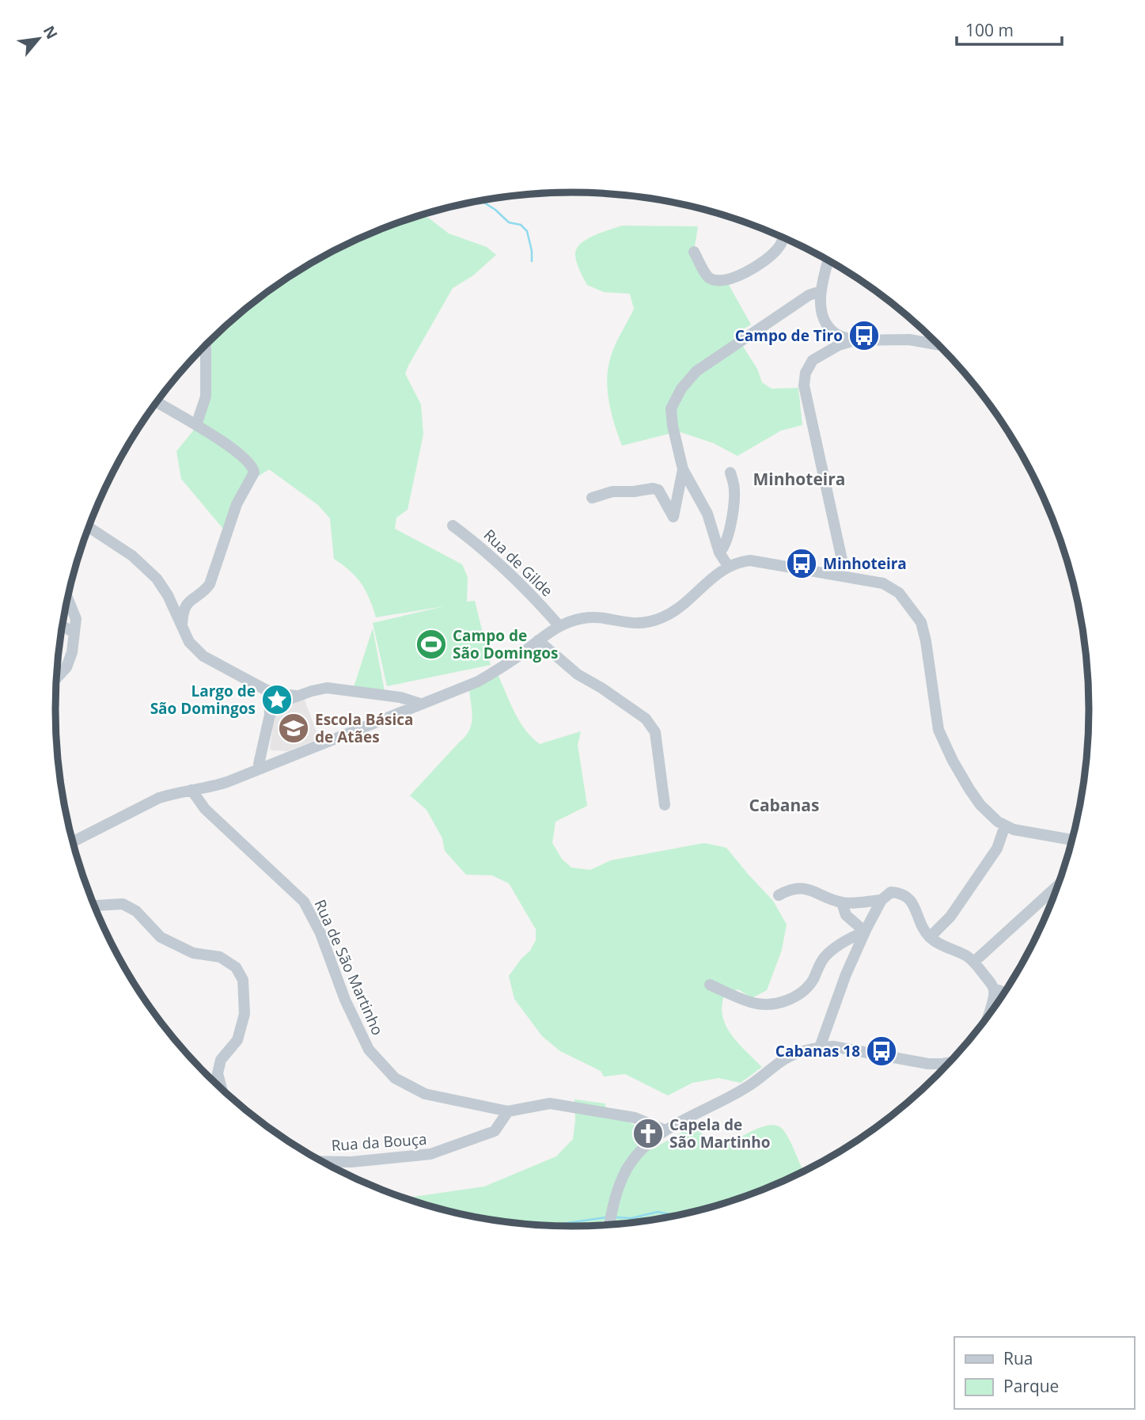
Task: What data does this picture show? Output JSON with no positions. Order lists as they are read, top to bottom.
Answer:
{
  "streets": {
    "street": ["Rua de Gilde", "Rua de São Martinho", "Rua da Bouça"]
  },
  "crossings": [
    ["Rua de São Martinho", "Rua da Bouça"]
  ],
  "districts": ["Minhoteira", "Cabanas"],
  "places": {
    "bus stop": ["Campo de Tiro", "Minhoteira", "Cabanas 18"],
    "sports": ["Campo de São Domingos"],
    "place": ["Largo de São Domingos"],
    "school or university": ["Escola Básica de Atães"],
    "church": ["Capela de São Martinho"]
  },
  "legend": ["Rua", "Parque"],
  "scale_bar": "100 m",
  "north": "top right"
}
